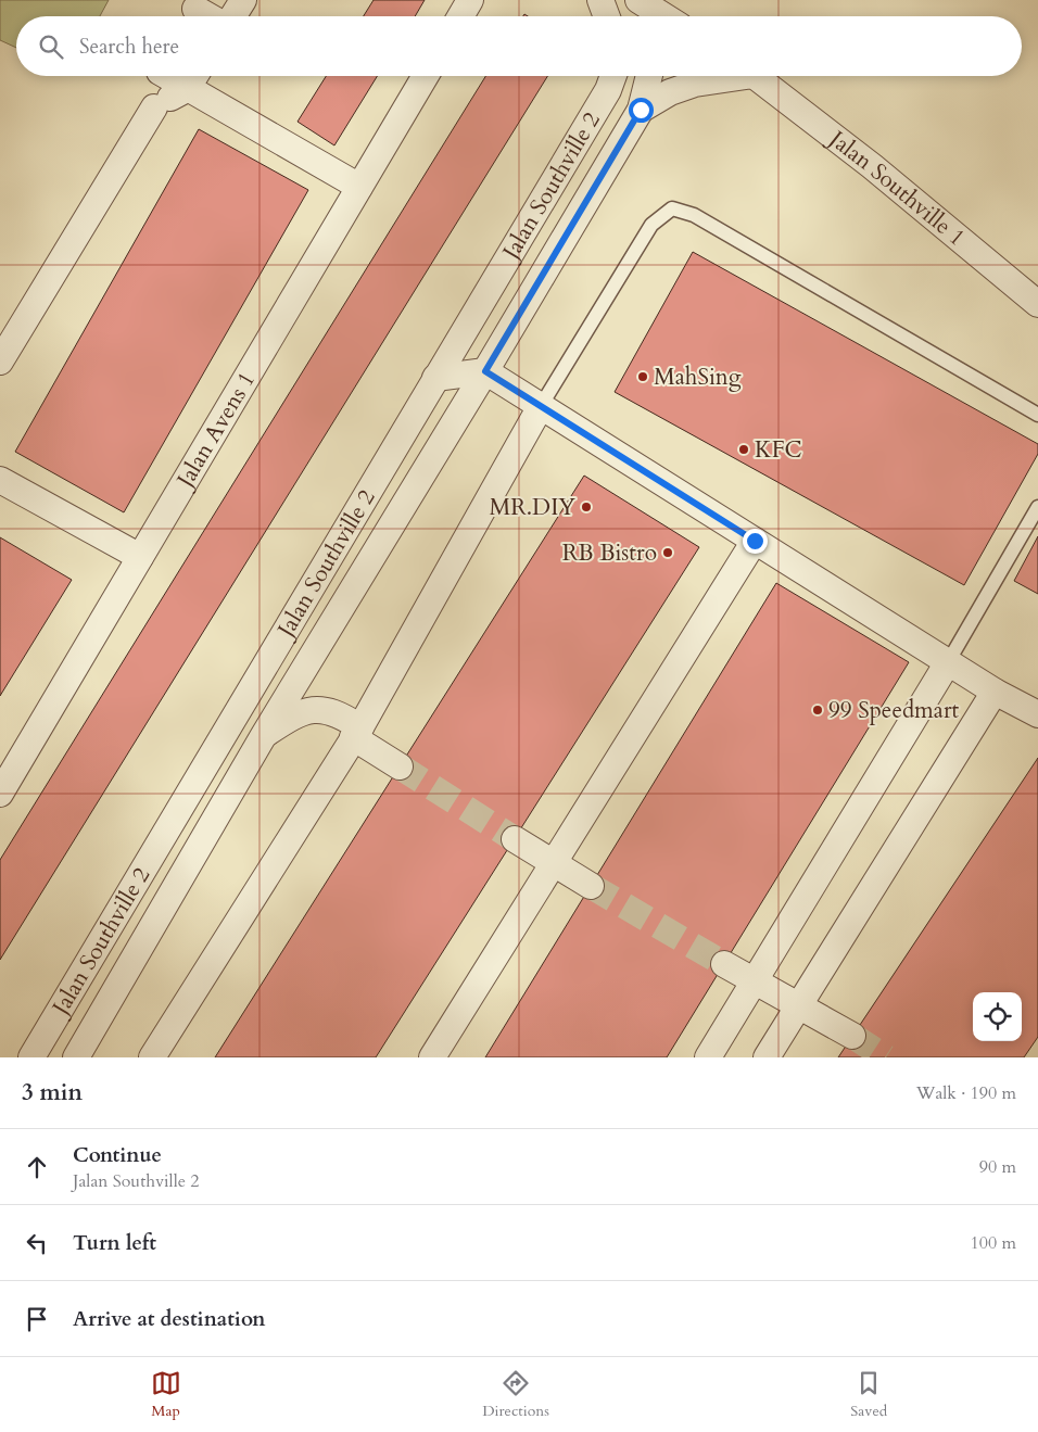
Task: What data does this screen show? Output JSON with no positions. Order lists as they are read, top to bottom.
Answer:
{
  "streets": {
    "street": ["Jalan Southville 2", "Jalan Southville 1", "Jalan Avens 1"]
  },
  "crossings": [
    ["Jalan Southville 2", "Jalan Southville 1"]
  ],
  "places": [
    "MahSing",
    "KFC",
    "MR.DIY",
    "RB Bistro",
    "99 Speedmart"
  ],
  "page": {
    "search": "Search here",
    "heading": ["3 min", "Walk · 190 m"],
    "list": [
      ["Continue", "Jalan Southville 2", "90 m"],
      ["Turn left", "100 m"],
      "Arrive at destination"
    ],
    "nav": ["Map", "Directions", "Saved"]
  }
}
